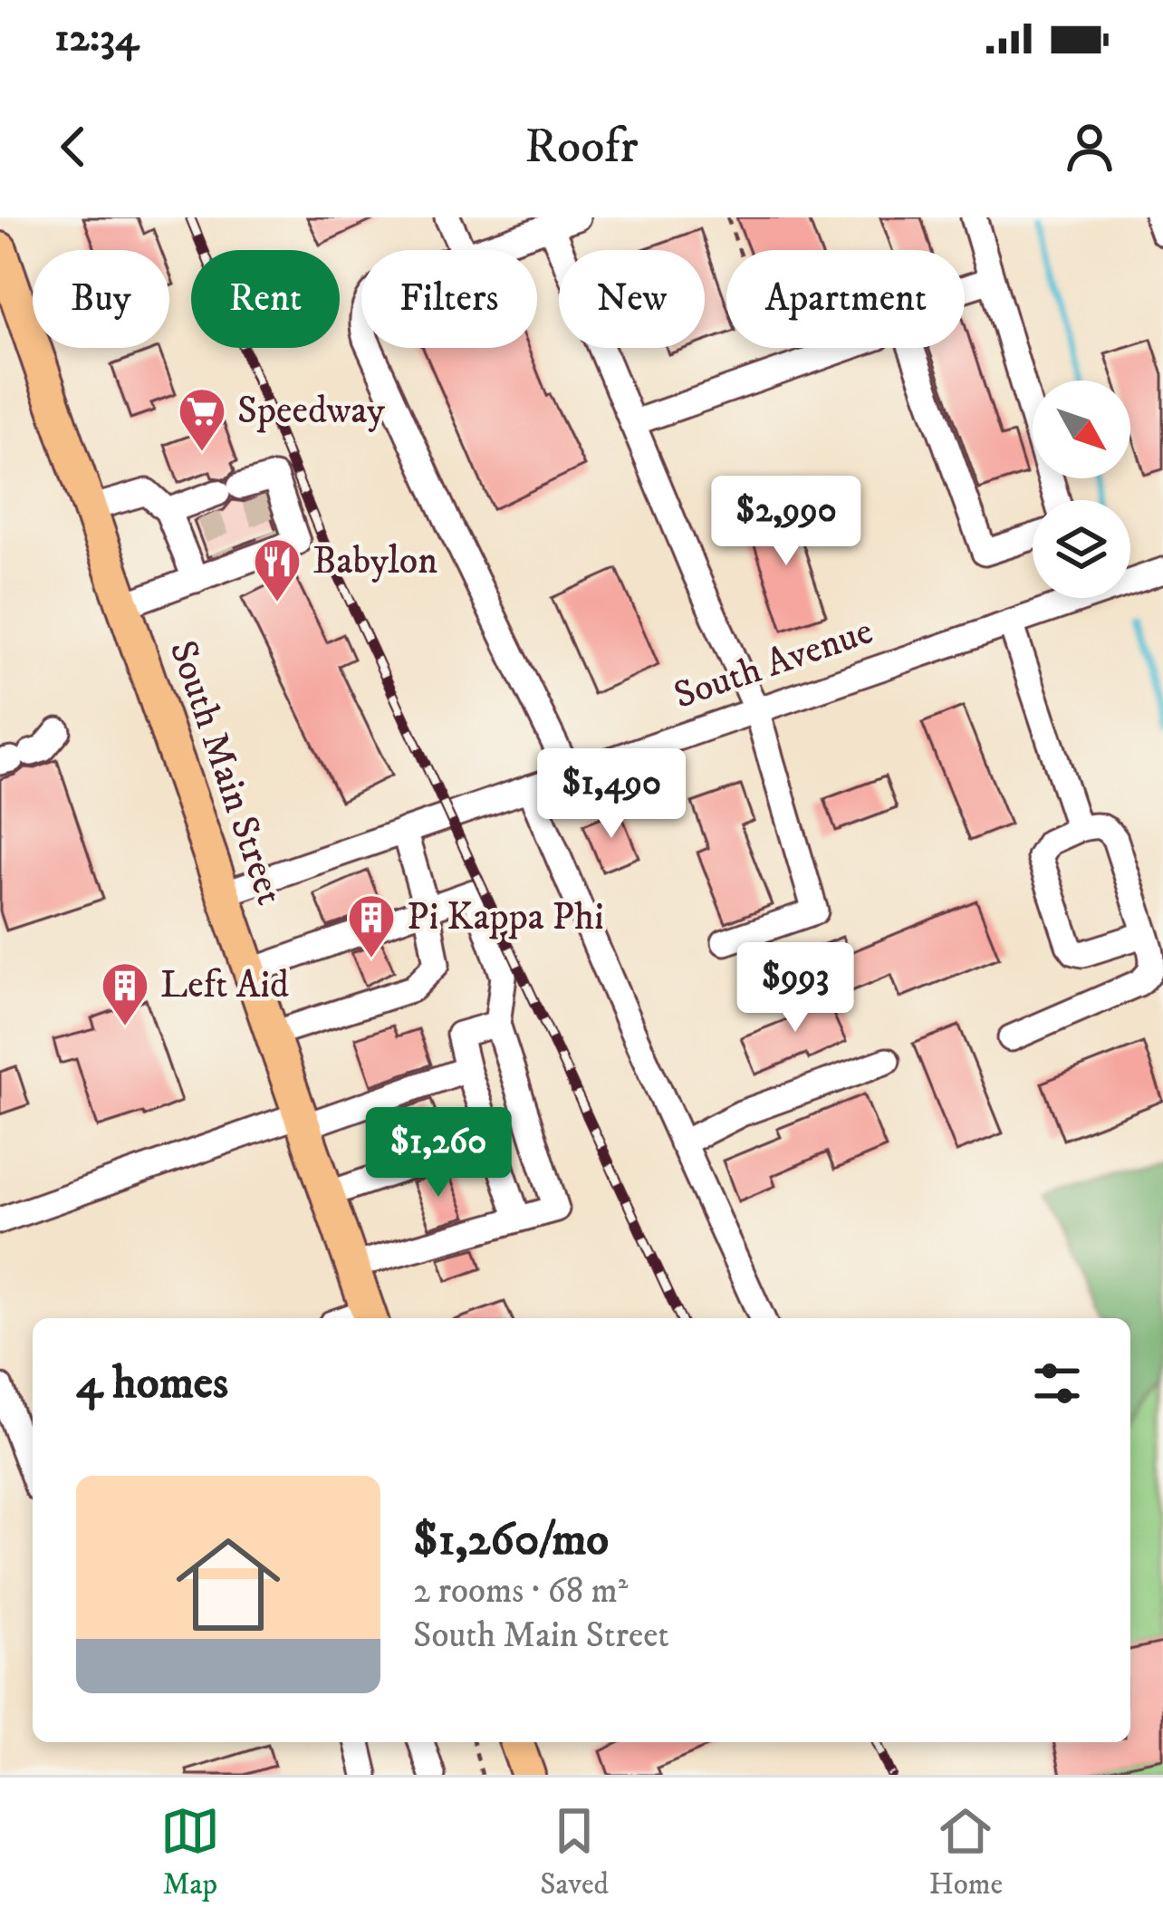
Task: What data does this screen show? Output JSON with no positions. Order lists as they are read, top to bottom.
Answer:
{
  "streets": {
    "main road": ["South Main Street"],
    "street": ["South Avenue"]
  },
  "crossings": [
    ["South Avenue", "South Main Street"]
  ],
  "places": {
    "supermarket": ["Speedway"],
    "restaurant": ["Babylon"],
    "building": ["Pi Kappa Phi", "Left Aid"]
  },
  "north": "bottom right",
  "page": {
    "status": "12:34",
    "header": "Roofr",
    "chip": [
      "Buy",
      "Rent",
      "Filters",
      "New",
      "Apartment"
    ],
    "price": [
      "$2,990",
      "$1,490",
      "$993",
      "$1,260"
    ],
    "heading": "4 homes",
    "list": [
      {
        "name": "$1,260/mo",
        "note": "2 rooms · 68 m² · South Main Street"
      }
    ],
    "tabs": ["Map", "Saved", "Home"]
  }
}
